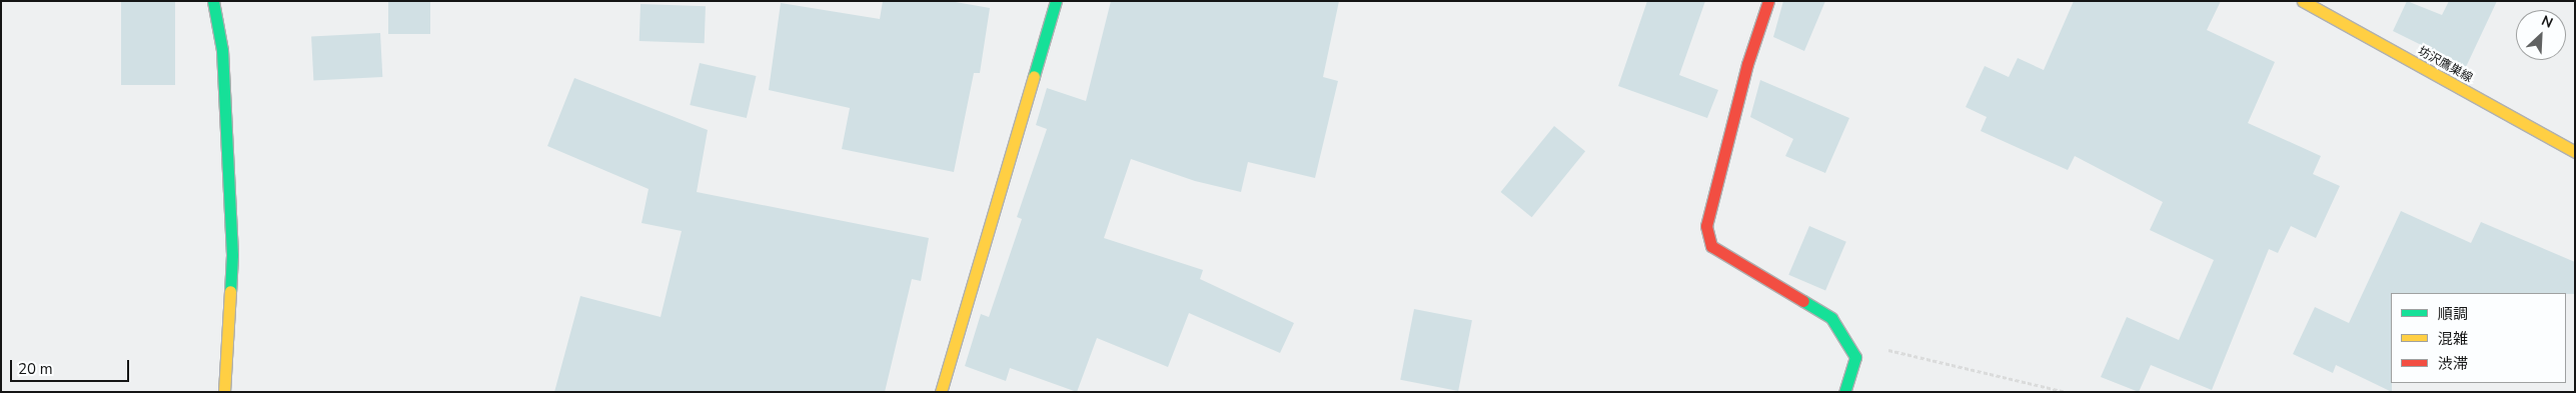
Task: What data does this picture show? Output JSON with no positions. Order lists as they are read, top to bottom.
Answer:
{
  "streets": {
    "street": ["坊沢鷹巣線"]
  },
  "legend": ["順調", "混雑", "渋滞"],
  "scale_bar": "20 m",
  "north": "top right"
}
